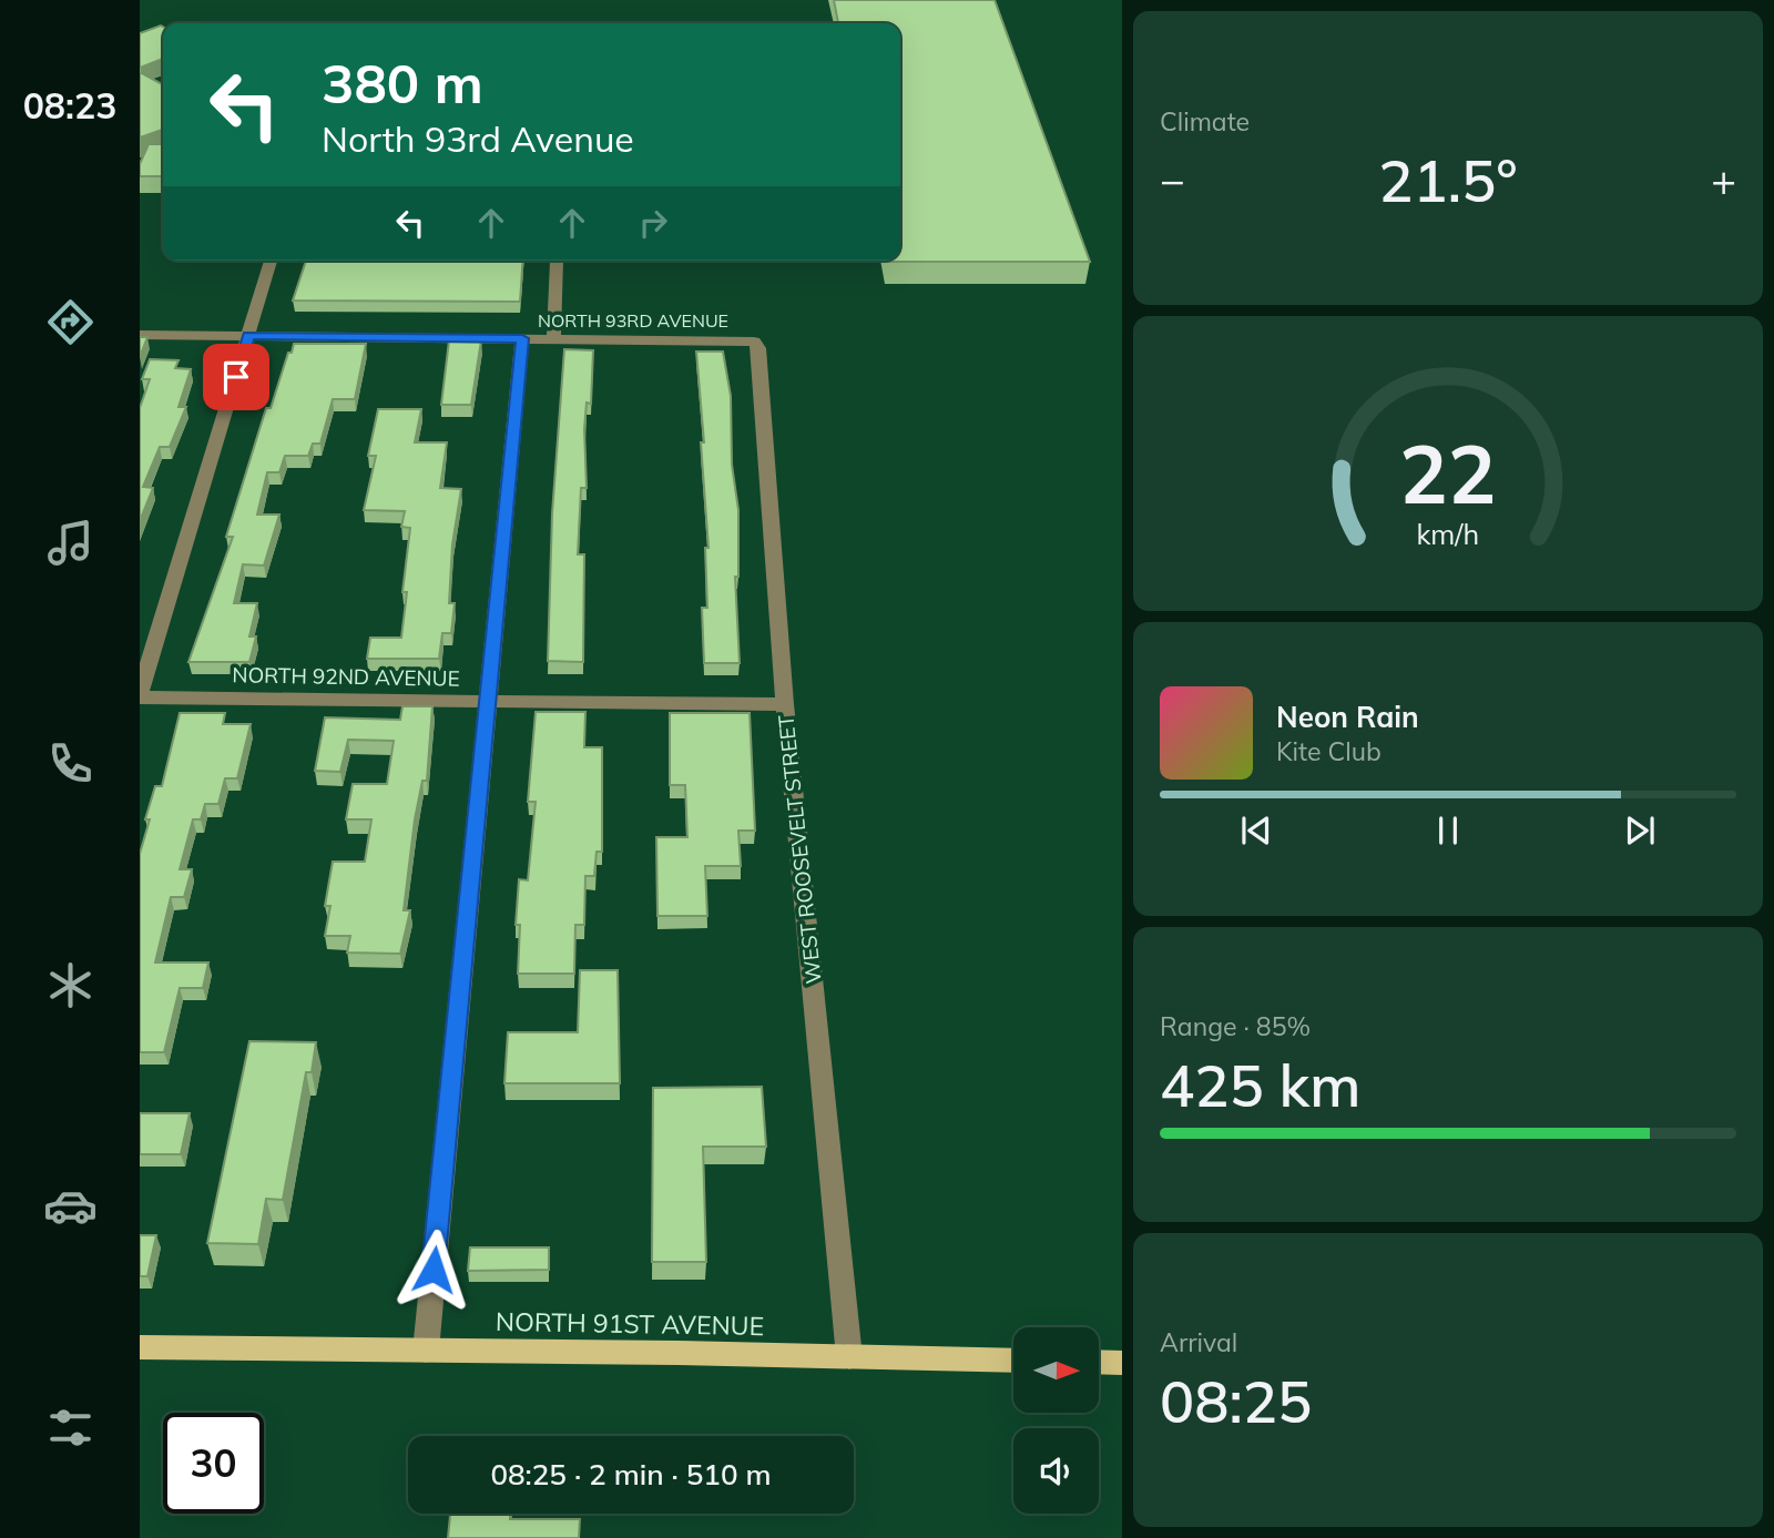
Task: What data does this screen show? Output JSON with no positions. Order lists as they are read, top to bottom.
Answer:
{
  "streets": {
    "main road": ["NORTH 91ST AVENUE"],
    "street": ["NORTH 93RD AVENUE", "NORTH 92ND AVENUE", "WEST ROOSEVELT STREET"]
  },
  "crossings": [
    ["NORTH 93RD AVENUE", "WEST ROOSEVELT STREET"],
    ["NORTH 92ND AVENUE", "WEST ROOSEVELT STREET"],
    ["WEST ROOSEVELT STREET", "NORTH 91ST AVENUE"]
  ],
  "north": "right",
  "page": {
    "tabs": "08:23",
    "tile": [
      "Climate",
      ["Range · 85%", "425 km"],
      ["Arrival", "08:25"]
    ],
    "turn": ["380 m", "North 93rd Avenue"],
    "heat": ["−", "21.5°", "+"],
    "song": ["Neon Rain", "Kite Club"],
    "limit": "30",
    "trip": "08:25 · 2 min · 510 m",
    "gauge": ["22", "km/h"]
  }
}
